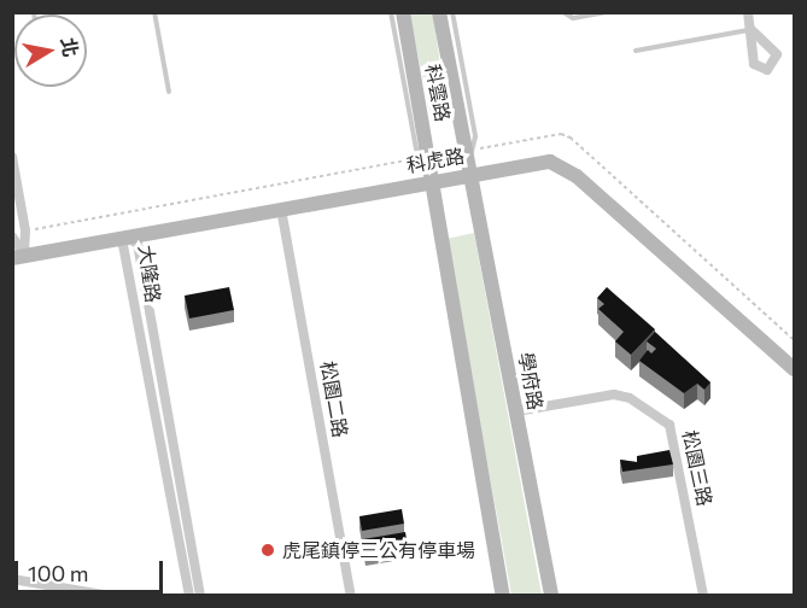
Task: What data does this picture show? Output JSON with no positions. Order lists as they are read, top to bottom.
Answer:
{
  "streets": {
    "street": [
      "科雲路",
      "科虎路",
      "大隆路",
      "學府路",
      "松園二路",
      "松園三路"
    ]
  },
  "crossings": [
    ["科雲路", "科虎路"],
    ["科雲路", "學府路"],
    ["科虎路", "大隆路"],
    ["科虎路", "學府路"],
    ["科虎路", "松園二路"],
    ["學府路", "松園三路"]
  ],
  "places": ["虎尾鎮停三公有停車場"],
  "scale_bar": "100 m",
  "north": "right"
}
